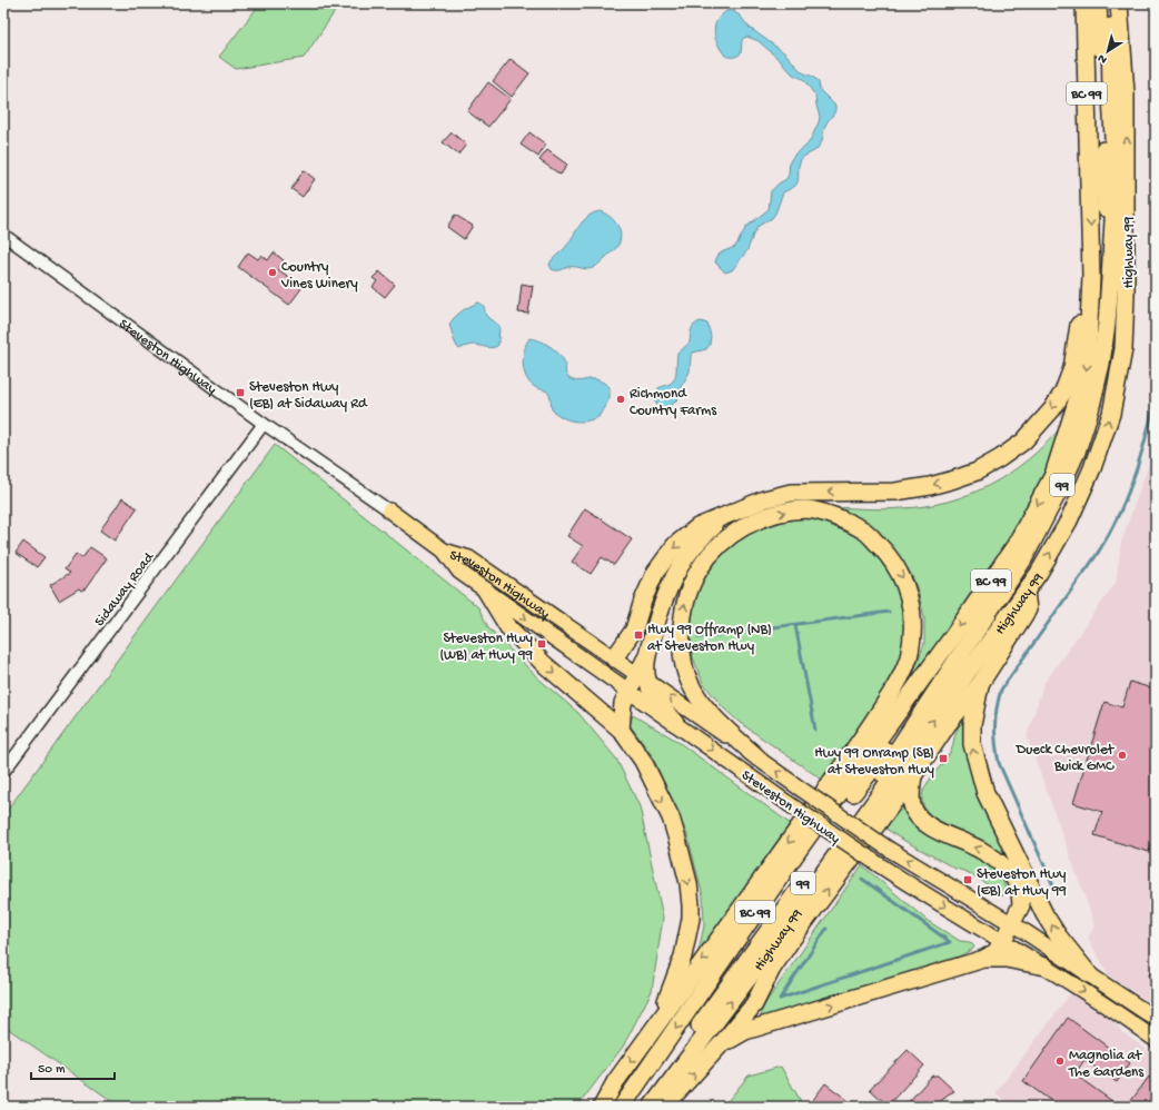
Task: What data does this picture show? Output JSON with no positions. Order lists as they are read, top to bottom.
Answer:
{
  "streets": {
    "highway": ["BC 99", "Highway 99", "99"],
    "main road": ["Steveston Highway"],
    "street": ["Sidaway Road"]
  },
  "crossings": [
    ["BC 99", "99"],
    ["Highway 99", "99"],
    ["Steveston Highway", "Sidaway Road"]
  ],
  "places": {
    "other": [
      "Country Vines Winery",
      "Richmond Country Farms",
      "Dueck Chevrolet Buick GMC",
      "Magnolia at The Gardens"
    ],
    "transit": [
      "Steveston Hwy (EB) at Sidaway Rd",
      "Hwy 99 Offramp (NB) at Steveston Hwy",
      "Steveston Hwy (WB) at Hwy 99",
      "Hwy 99 Onramp (SB) at Steveston Hwy",
      "Steveston Hwy (EB) at Hwy 99"
    ]
  },
  "scale_bar": "50 m",
  "north": "bottom left"
}
